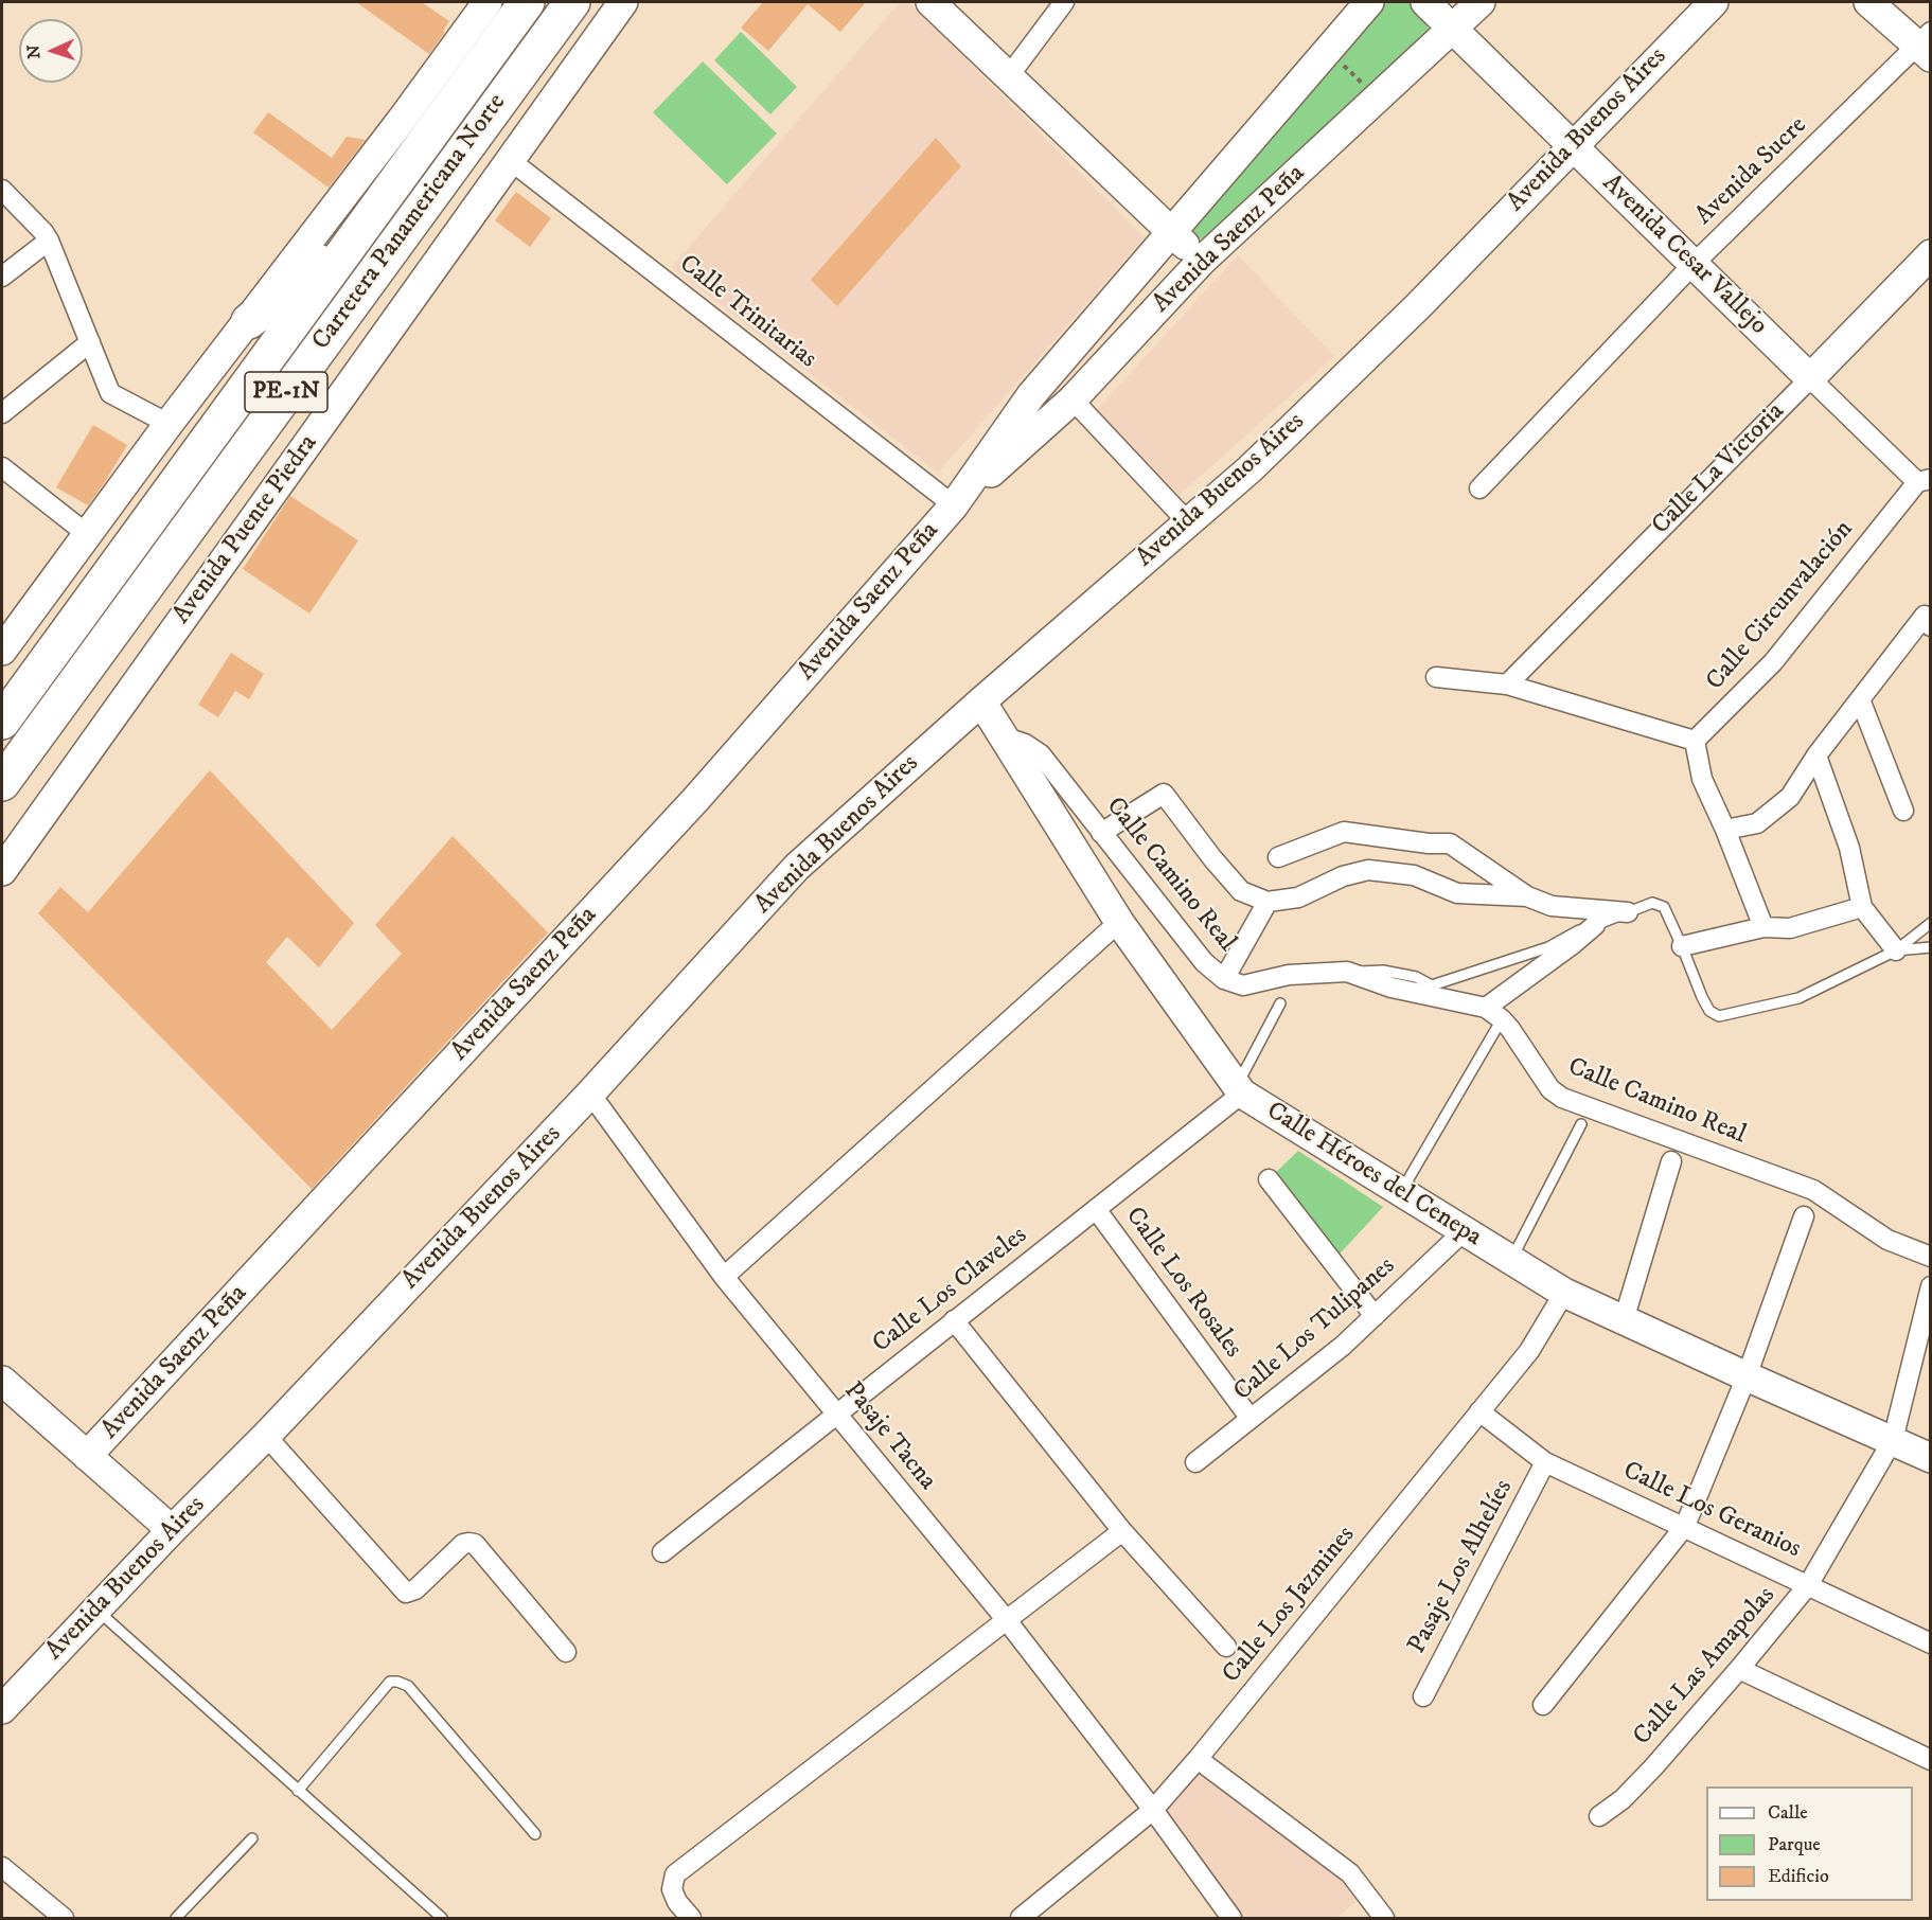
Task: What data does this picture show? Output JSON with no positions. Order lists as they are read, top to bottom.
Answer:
{
  "streets": {
    "highway": ["Carretera Panamericana Norte", "PE-1N"],
    "main road": [
      "Avenida Buenos Aires",
      "Avenida Saenz Peña",
      "Avenida Cesar Vallejo",
      "Calle La Victoria",
      "Avenida Puente Piedra",
      "Calle Héroes del Cenepa"
    ],
    "street": [
      "Avenida Sucre",
      "Calle Trinitarias",
      "Calle Circunvalación",
      "Calle Camino Real",
      "Calle Los Rosales",
      "Calle Los Claveles",
      "Calle Los Tulipanes",
      "Pasaje Tacna",
      "Calle Los Geranios",
      "Pasaje Los Alhelíes",
      "Calle Los Jazmines",
      "Calle Las Amapolas"
    ]
  },
  "crossings": [
    ["Avenida Buenos Aires", "Avenida Cesar Vallejo"],
    ["Avenida Buenos Aires", "Calle Héroes del Cenepa"],
    ["Avenida Buenos Aires", "Pasaje Tacna"],
    ["Avenida Sucre", "Avenida Cesar Vallejo"],
    ["Avenida Saenz Peña", "Avenida Cesar Vallejo"],
    ["Avenida Saenz Peña", "Calle Trinitarias"],
    ["Avenida Cesar Vallejo", "Calle La Victoria"],
    ["Avenida Cesar Vallejo", "Calle Circunvalación"],
    ["Calle Trinitarias", "Avenida Puente Piedra"],
    ["Calle Camino Real", "Calle Héroes del Cenepa"],
    ["Calle Héroes del Cenepa", "Calle Los Claveles"],
    ["Calle Héroes del Cenepa", "Calle Los Tulipanes"],
    ["Calle Héroes del Cenepa", "Calle Los Jazmines"],
    ["Calle Héroes del Cenepa", "Calle Las Amapolas"],
    ["Calle Los Rosales", "Calle Los Claveles"],
    ["Calle Los Rosales", "Calle Los Tulipanes"],
    ["Calle Los Claveles", "Pasaje Tacna"],
    ["Pasaje Tacna", "Calle Los Jazmines"],
    ["Calle Los Geranios", "Pasaje Los Alhelíes"],
    ["Calle Los Geranios", "Calle Los Jazmines"],
    ["Calle Los Geranios", "Calle Las Amapolas"]
  ],
  "legend": ["Calle", "Parque", "Edificio"],
  "north": "left"
}
